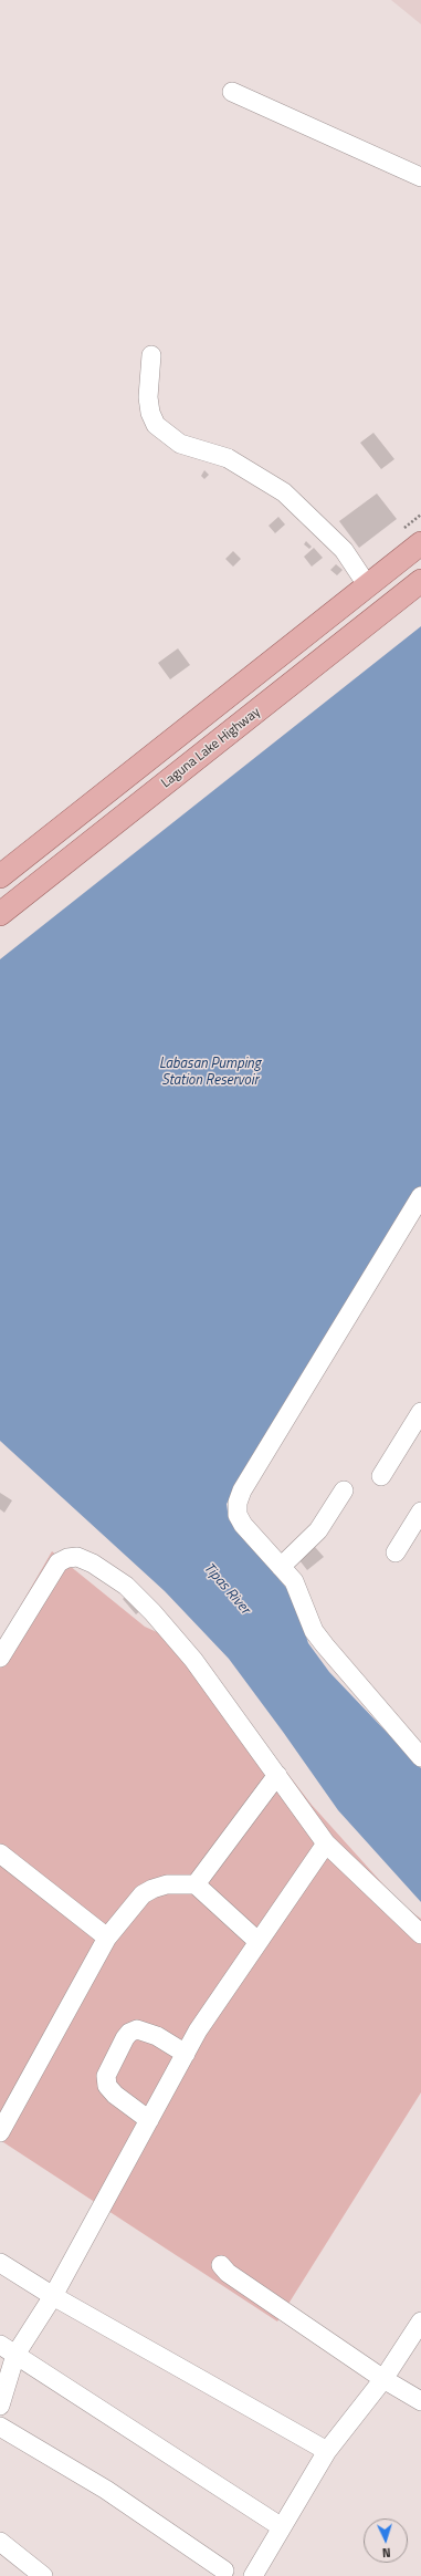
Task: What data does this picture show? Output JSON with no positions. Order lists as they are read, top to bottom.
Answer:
{
  "streets": {
    "main road": ["Laguna Lake Highway"]
  },
  "water": ["Labasan Pumping Station Reservoir", "Tipas River"],
  "north": "bottom"
}
